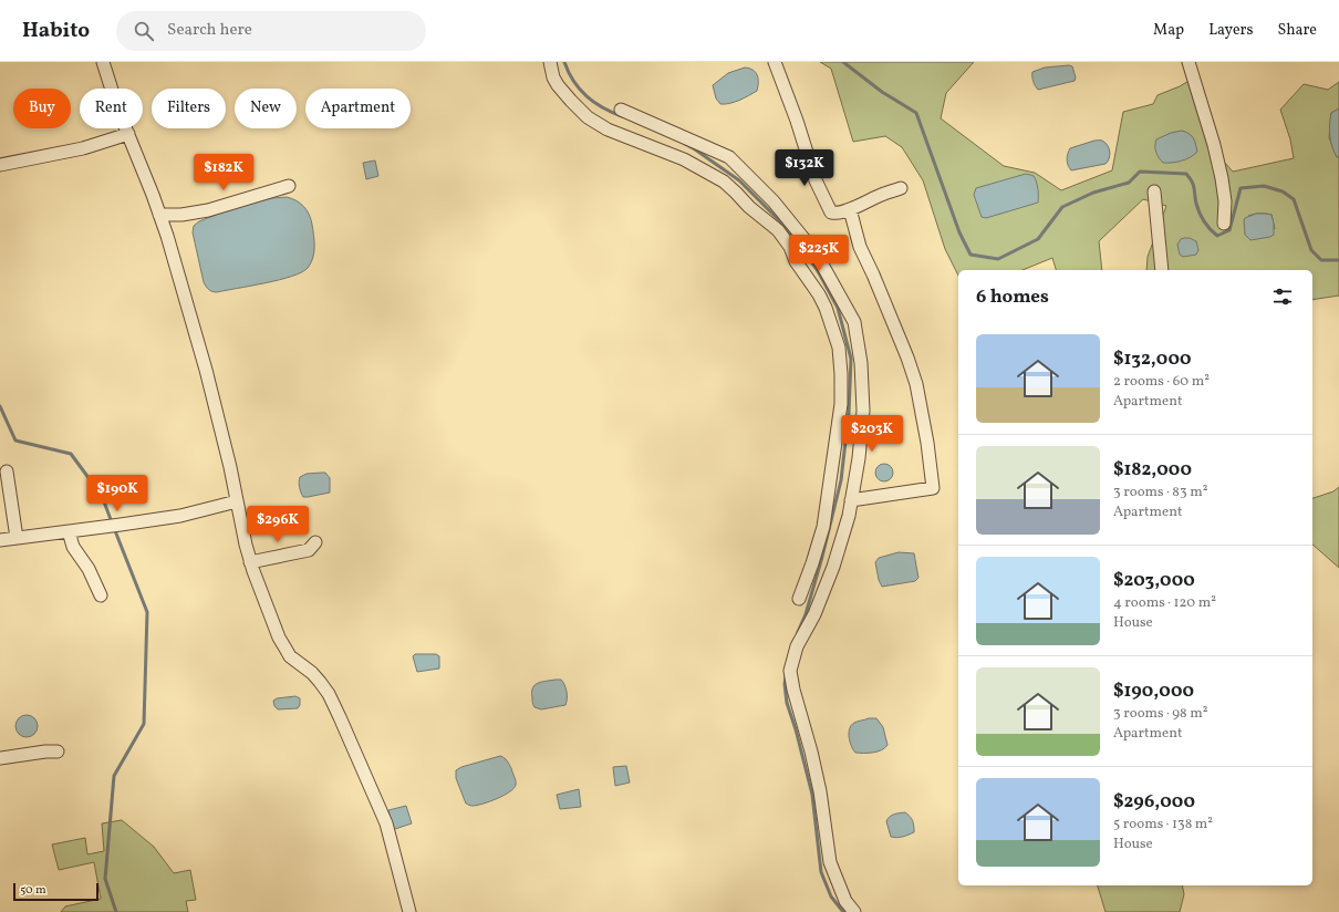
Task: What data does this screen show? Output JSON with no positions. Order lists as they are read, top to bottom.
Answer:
{
  "scale_bar": "50 m",
  "page": {
    "header": "Habito",
    "search": "Search here",
    "nav": ["Map", "Layers", "Share"],
    "chip": [
      "Buy",
      "Rent",
      "Filters",
      "New",
      "Apartment"
    ],
    "price": [
      "$132K",
      "$182K",
      "$225K",
      "$203K",
      "$190K",
      "$296K"
    ],
    "heading": "6 homes",
    "list": [
      {
        "name": "$132,000",
        "note": "2 rooms · 60 m² · Apartment"
      },
      {
        "name": "$182,000",
        "note": "3 rooms · 83 m² · Apartment"
      },
      {
        "name": "$203,000",
        "note": "4 rooms · 120 m² · House"
      },
      {
        "name": "$190,000",
        "note": "3 rooms · 98 m² · Apartment"
      },
      {
        "name": "$296,000",
        "note": "5 rooms · 138 m² · House"
      }
    ],
    "scale": "50 m"
  }
}
